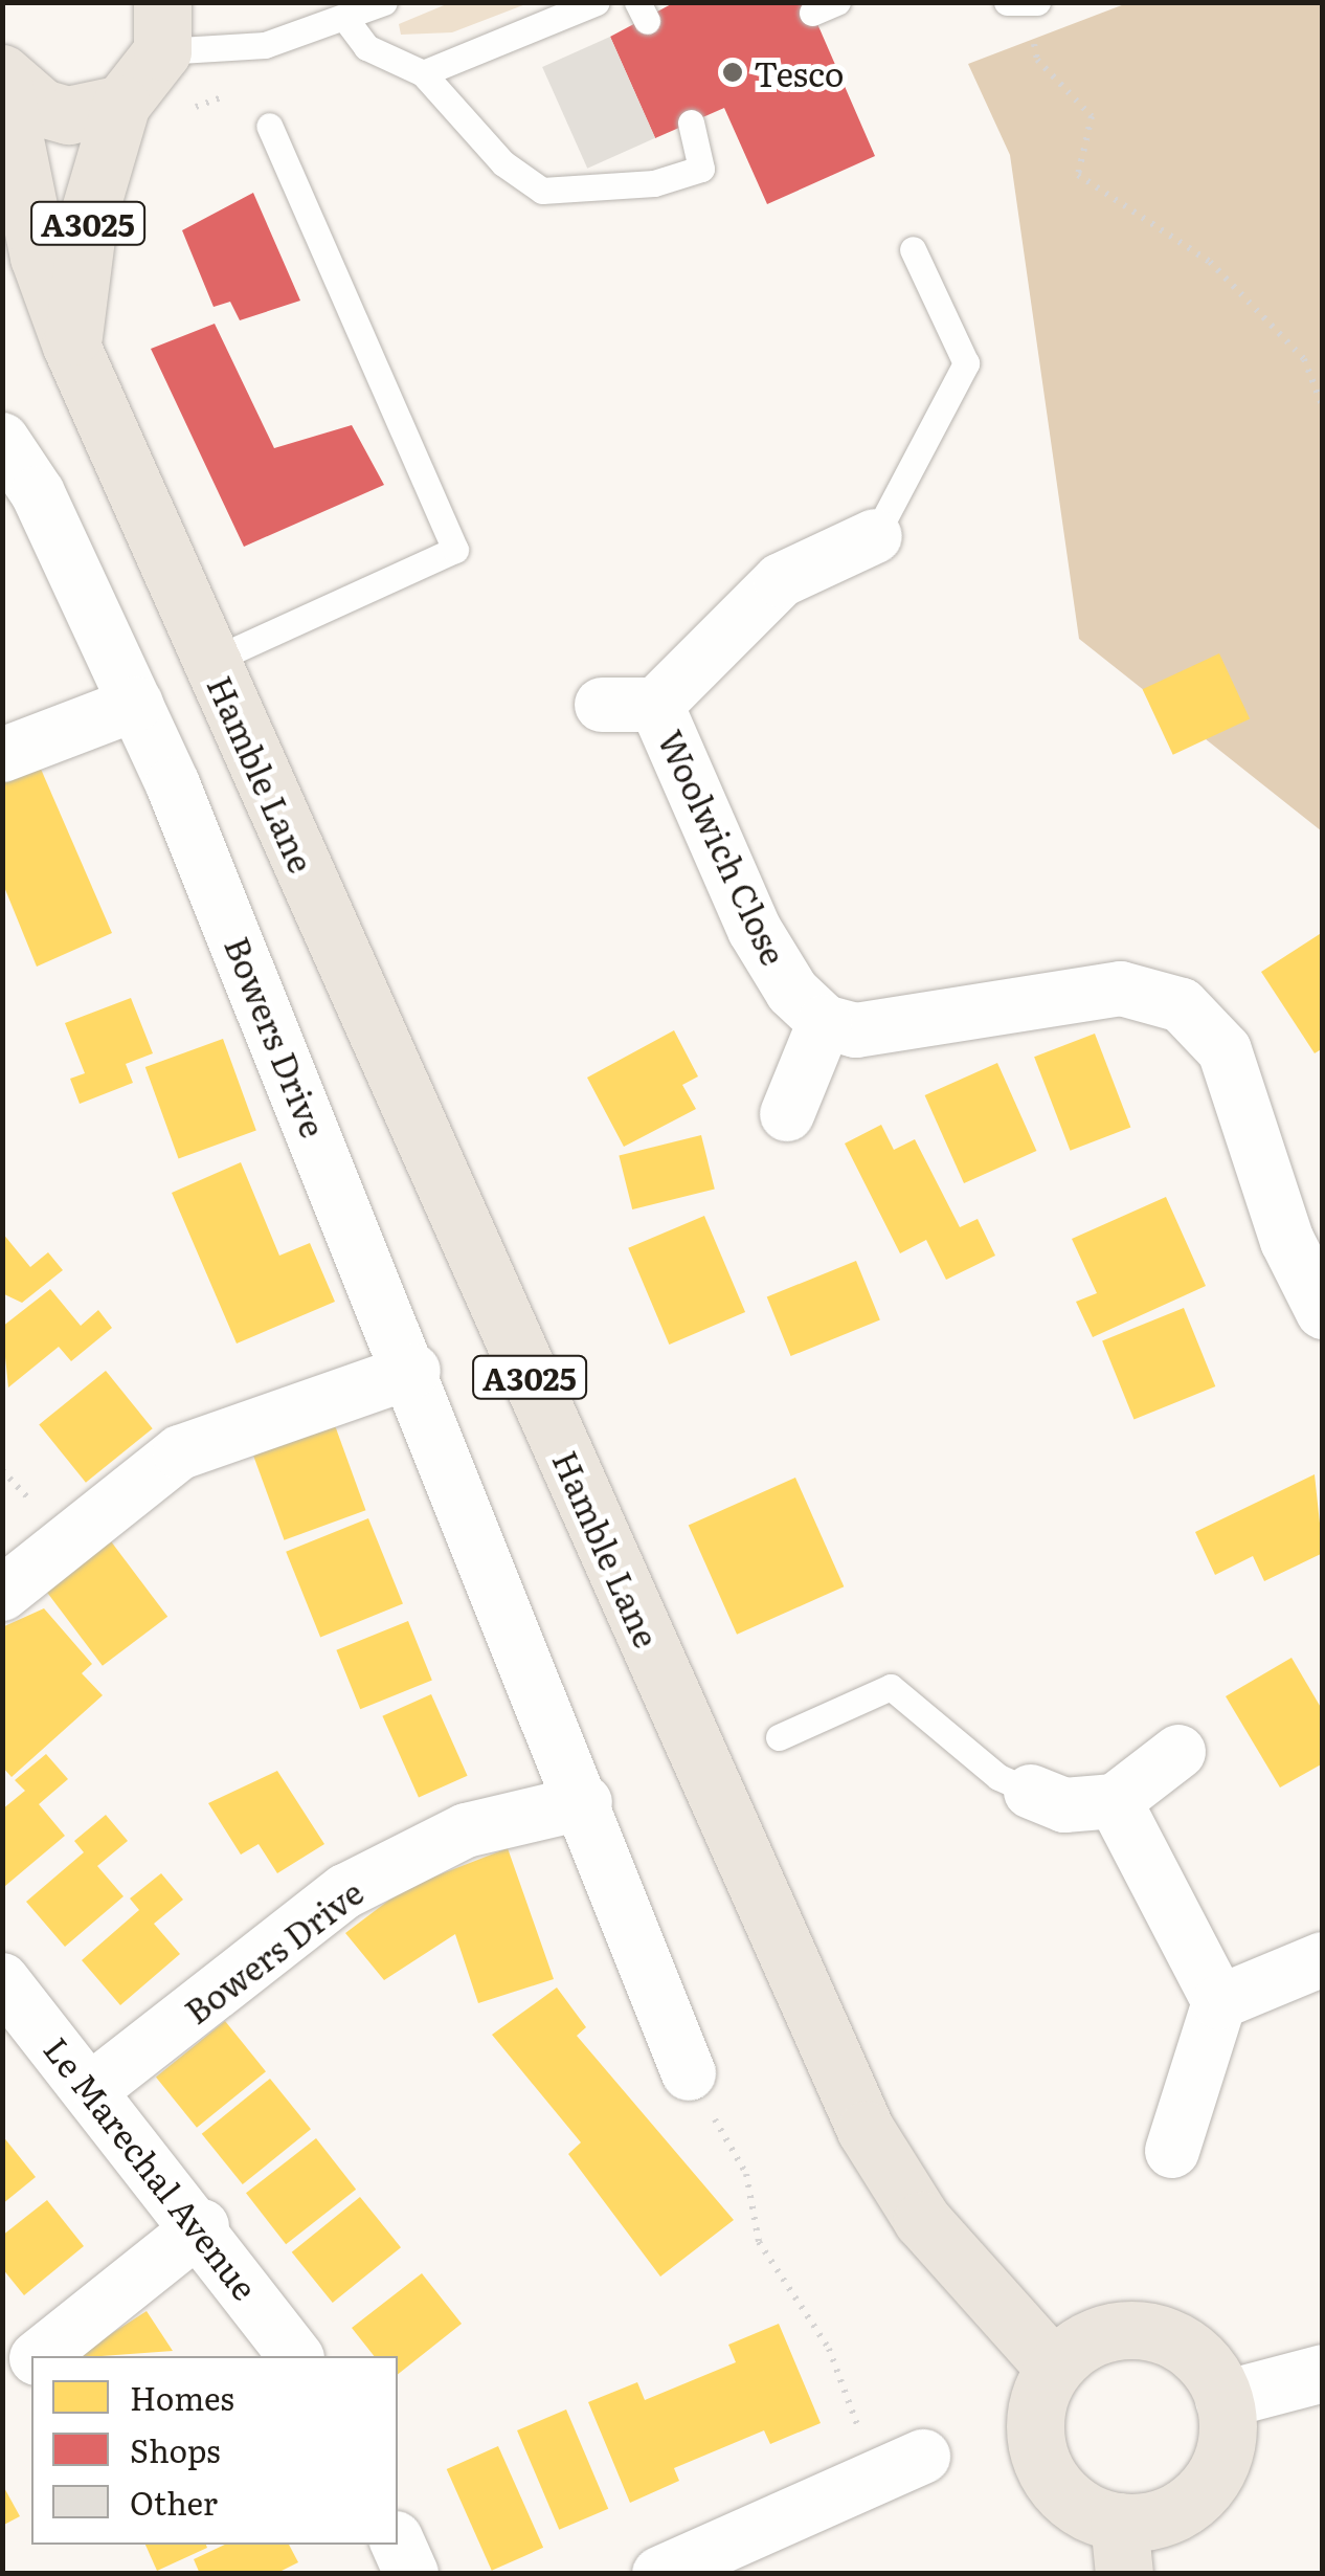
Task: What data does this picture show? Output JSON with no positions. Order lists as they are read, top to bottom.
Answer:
{
  "streets": {
    "main road": ["A3025", "Hamble Lane"],
    "street": ["Woolwich Close", "Bowers Drive", "Le Marechal Avenue"]
  },
  "crossings": [
    ["A3025", "Hamble Lane"],
    ["Bowers Drive", "Le Marechal Avenue"]
  ],
  "places": ["Tesco"],
  "legend": ["Homes", "Shops", "Other"]
}
